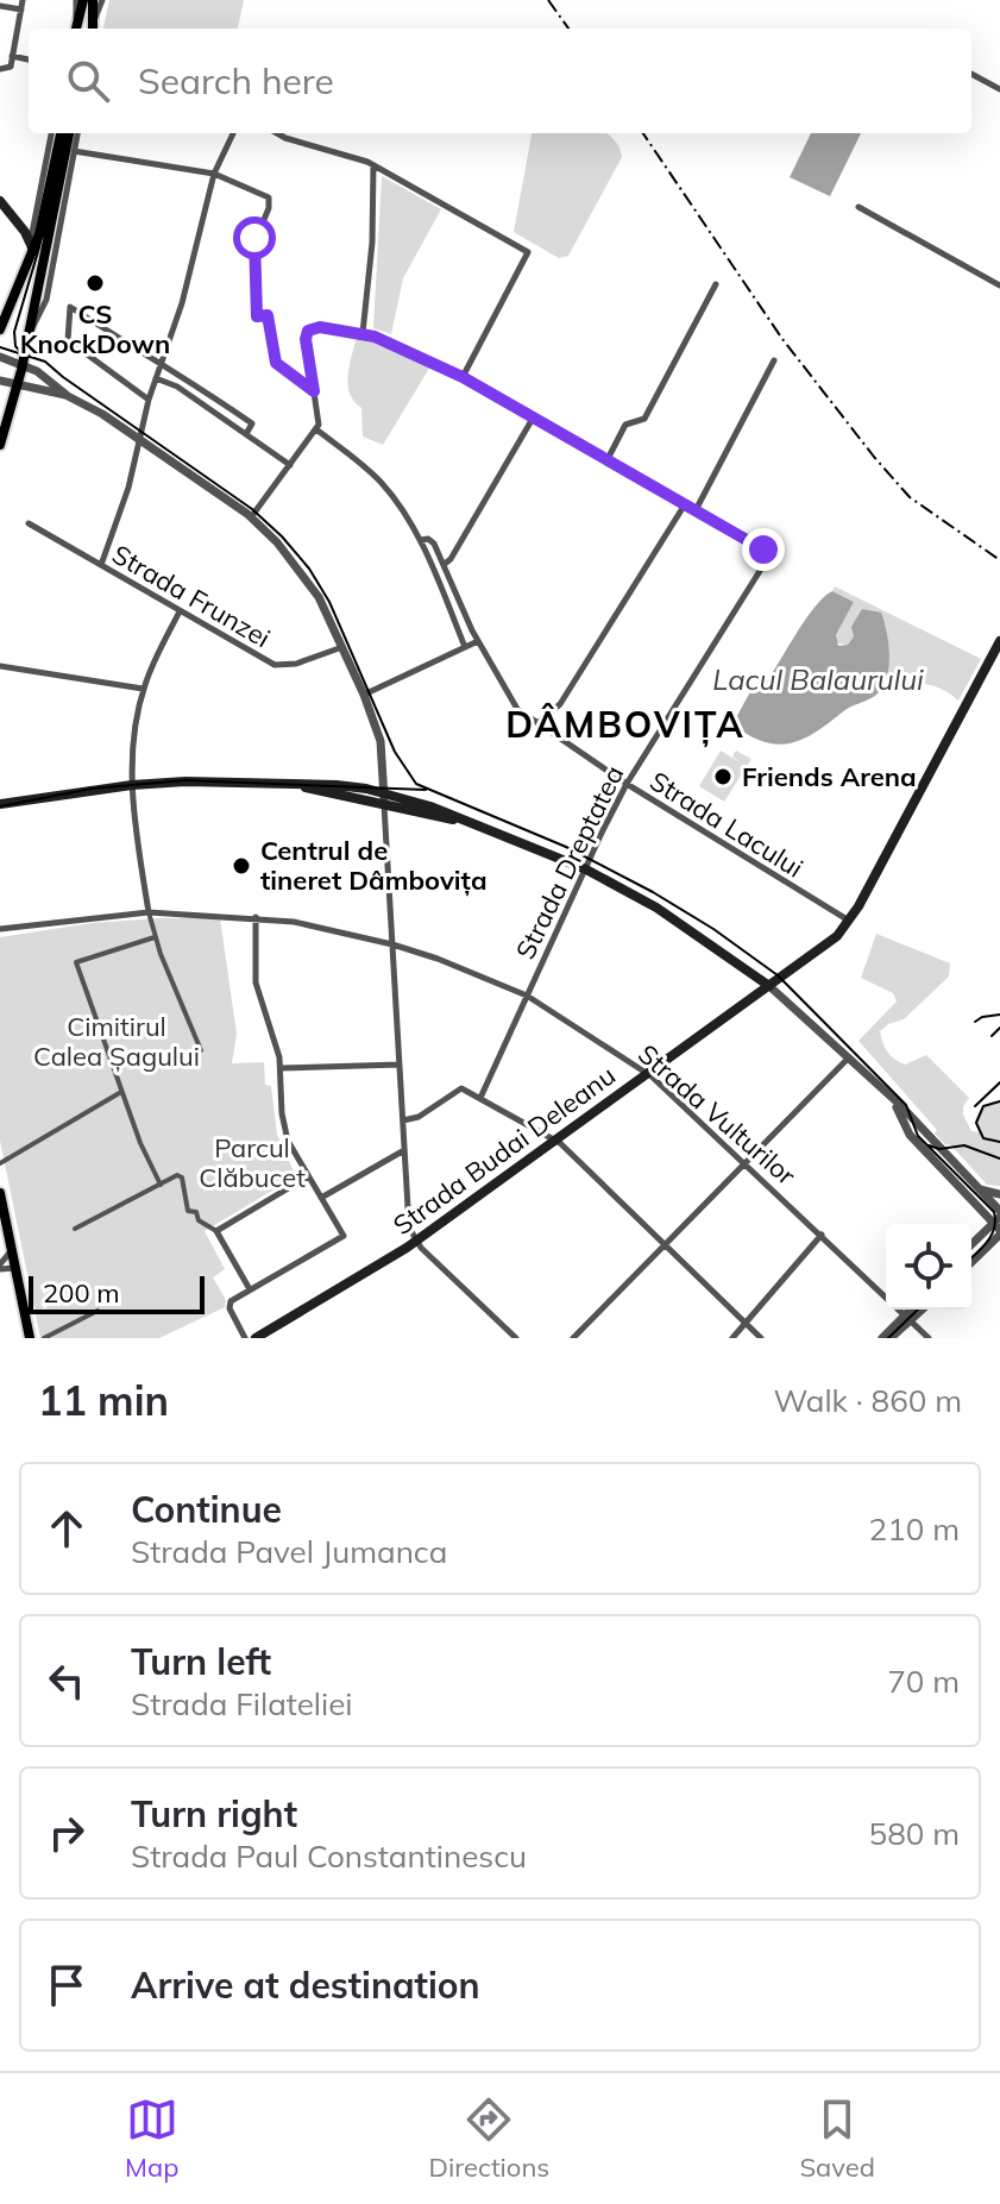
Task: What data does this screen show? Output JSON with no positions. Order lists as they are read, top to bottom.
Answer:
{
  "streets": {
    "main road": ["Strada Budai Deleanu"],
    "street": [
      "Strada Frunzei",
      "Strada Lacului",
      "Strada Dreptatea",
      "Strada Vulturilor"
    ]
  },
  "crossings": [
    ["Strada Lacului", "Strada Dreptatea"],
    ["Strada Lacului", "Strada Budai Deleanu"],
    ["Strada Dreptatea", "Strada Vulturilor"],
    ["Strada Vulturilor", "Strada Budai Deleanu"]
  ],
  "districts": ["DÂMBOVIȚA"],
  "water": ["Lacul Balaurului"],
  "parks": ["Cimitirul Calea Șagului", "Parcul Clăbucet"],
  "places": ["CS KnockDown", "Friends Arena", "Centrul de tineret Dâmbovița"],
  "scale_bar": "200 m",
  "page": {
    "search": "Search here",
    "scale": "200 m",
    "heading": ["11 min", "Walk · 860 m"],
    "list": [
      ["Continue", "Strada Pavel Jumanca", "210 m"],
      ["Turn left", "Strada Filateliei", "70 m"],
      ["Turn right", "Strada Paul Constantinescu", "580 m"],
      "Arrive at destination"
    ],
    "nav": ["Map", "Directions", "Saved"]
  }
}
